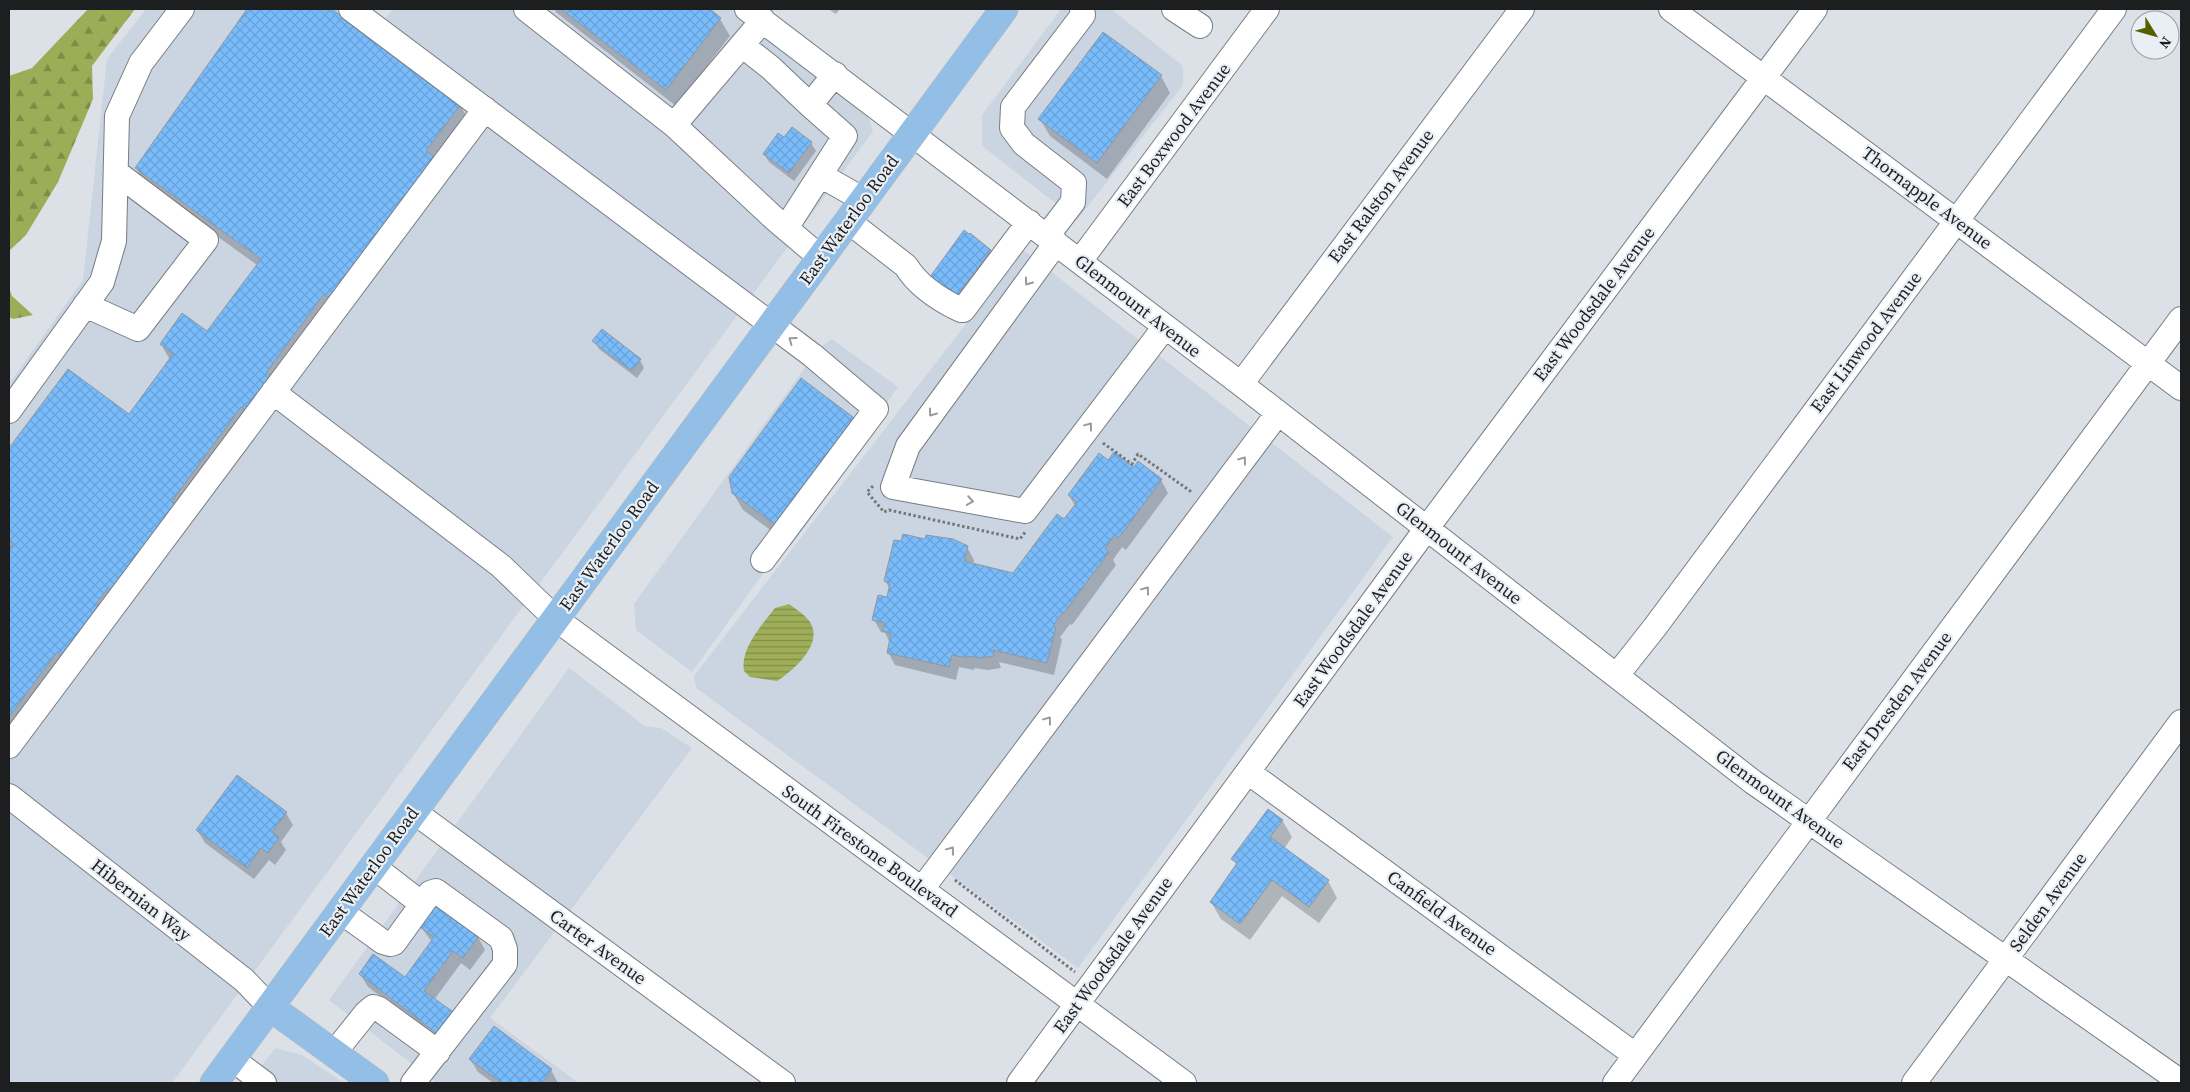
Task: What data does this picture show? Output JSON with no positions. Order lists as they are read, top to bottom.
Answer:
{
  "streets": {
    "main road": ["East Waterloo Road"],
    "street": [
      "East Boxwood Avenue",
      "East Ralston Avenue",
      "Thornapple Avenue",
      "East Woodsdale Avenue",
      "Glenmount Avenue",
      "East Linwood Avenue",
      "East Dresden Avenue",
      "South Firestone Boulevard",
      "Hibernian Way",
      "Selden Avenue",
      "Canfield Avenue",
      "Carter Avenue"
    ]
  },
  "crossings": [
    ["East Boxwood Avenue", "Glenmount Avenue"],
    ["East Ralston Avenue", "Glenmount Avenue"],
    ["Thornapple Avenue", "East Woodsdale Avenue"],
    ["Thornapple Avenue", "East Linwood Avenue"],
    ["Thornapple Avenue", "East Dresden Avenue"],
    ["East Waterloo Road", "Glenmount Avenue"],
    ["East Waterloo Road", "South Firestone Boulevard"],
    ["East Waterloo Road", "Hibernian Way"],
    ["East Waterloo Road", "Carter Avenue"],
    ["East Woodsdale Avenue", "Glenmount Avenue"],
    ["East Woodsdale Avenue", "South Firestone Boulevard"],
    ["East Woodsdale Avenue", "Canfield Avenue"],
    ["Glenmount Avenue", "East Linwood Avenue"],
    ["Glenmount Avenue", "East Dresden Avenue"],
    ["Glenmount Avenue", "Selden Avenue"],
    ["East Dresden Avenue", "Canfield Avenue"]
  ],
  "north": "bottom right"
}
